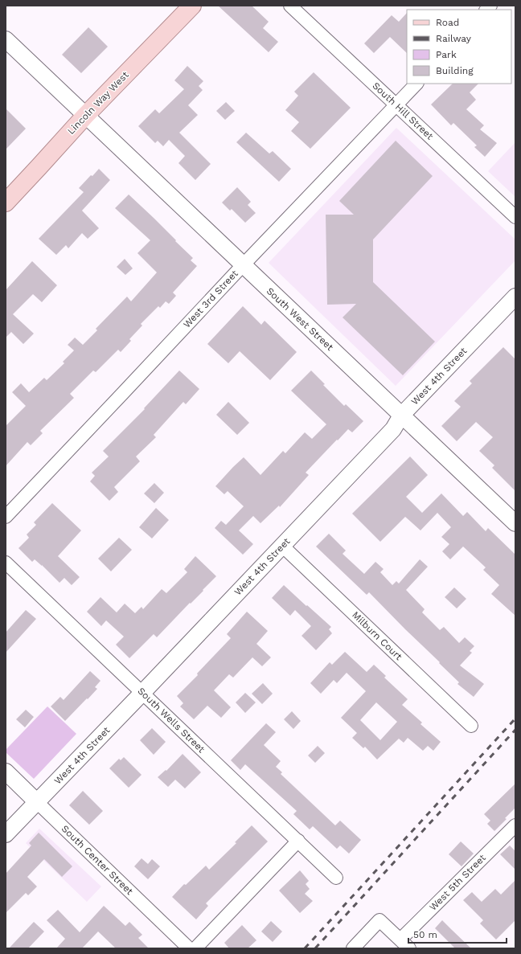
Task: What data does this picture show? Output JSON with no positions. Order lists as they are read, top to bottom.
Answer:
{
  "streets": {
    "main road": ["Lincoln Way West"],
    "street": [
      "South Hill Street",
      "West 3rd Street",
      "South West Street",
      "West 4th Street",
      "Milburn Court",
      "South Wells Street",
      "South Center Street",
      "West 5th Street"
    ]
  },
  "crossings": [
    ["Lincoln Way West", "South West Street"],
    ["South Hill Street", "West 3rd Street"],
    ["West 3rd Street", "South West Street"],
    ["South West Street", "West 4th Street"],
    ["West 4th Street", "Milburn Court"],
    ["West 4th Street", "South Wells Street"],
    ["West 4th Street", "South Center Street"]
  ],
  "legend": [
    "Road",
    "Railway",
    "Park",
    "Building"
  ],
  "scale_bar": "50 m"
}
